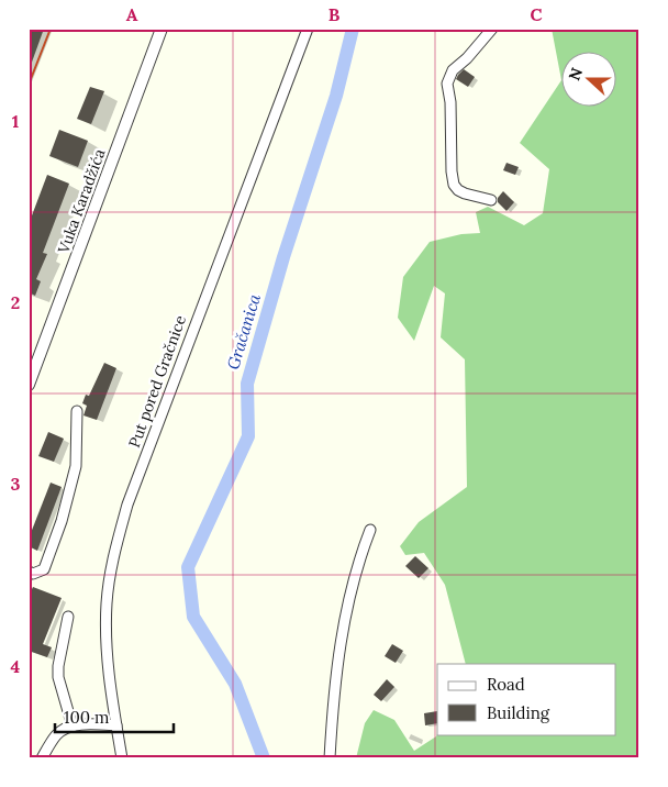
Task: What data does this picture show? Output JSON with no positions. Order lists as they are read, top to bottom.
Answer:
{
  "streets": {
    "street": ["Vuka Karadžića", "Put pored Gračnice"]
  },
  "water": ["Gračanica"],
  "legend": ["Road", "Building"],
  "scale_bar": "100 m",
  "north": "left",
  "grid": {
    "columns": ["A", "B", "C"],
    "rows": [
      "1",
      "2",
      "3",
      "4"
    ]
  }
}
